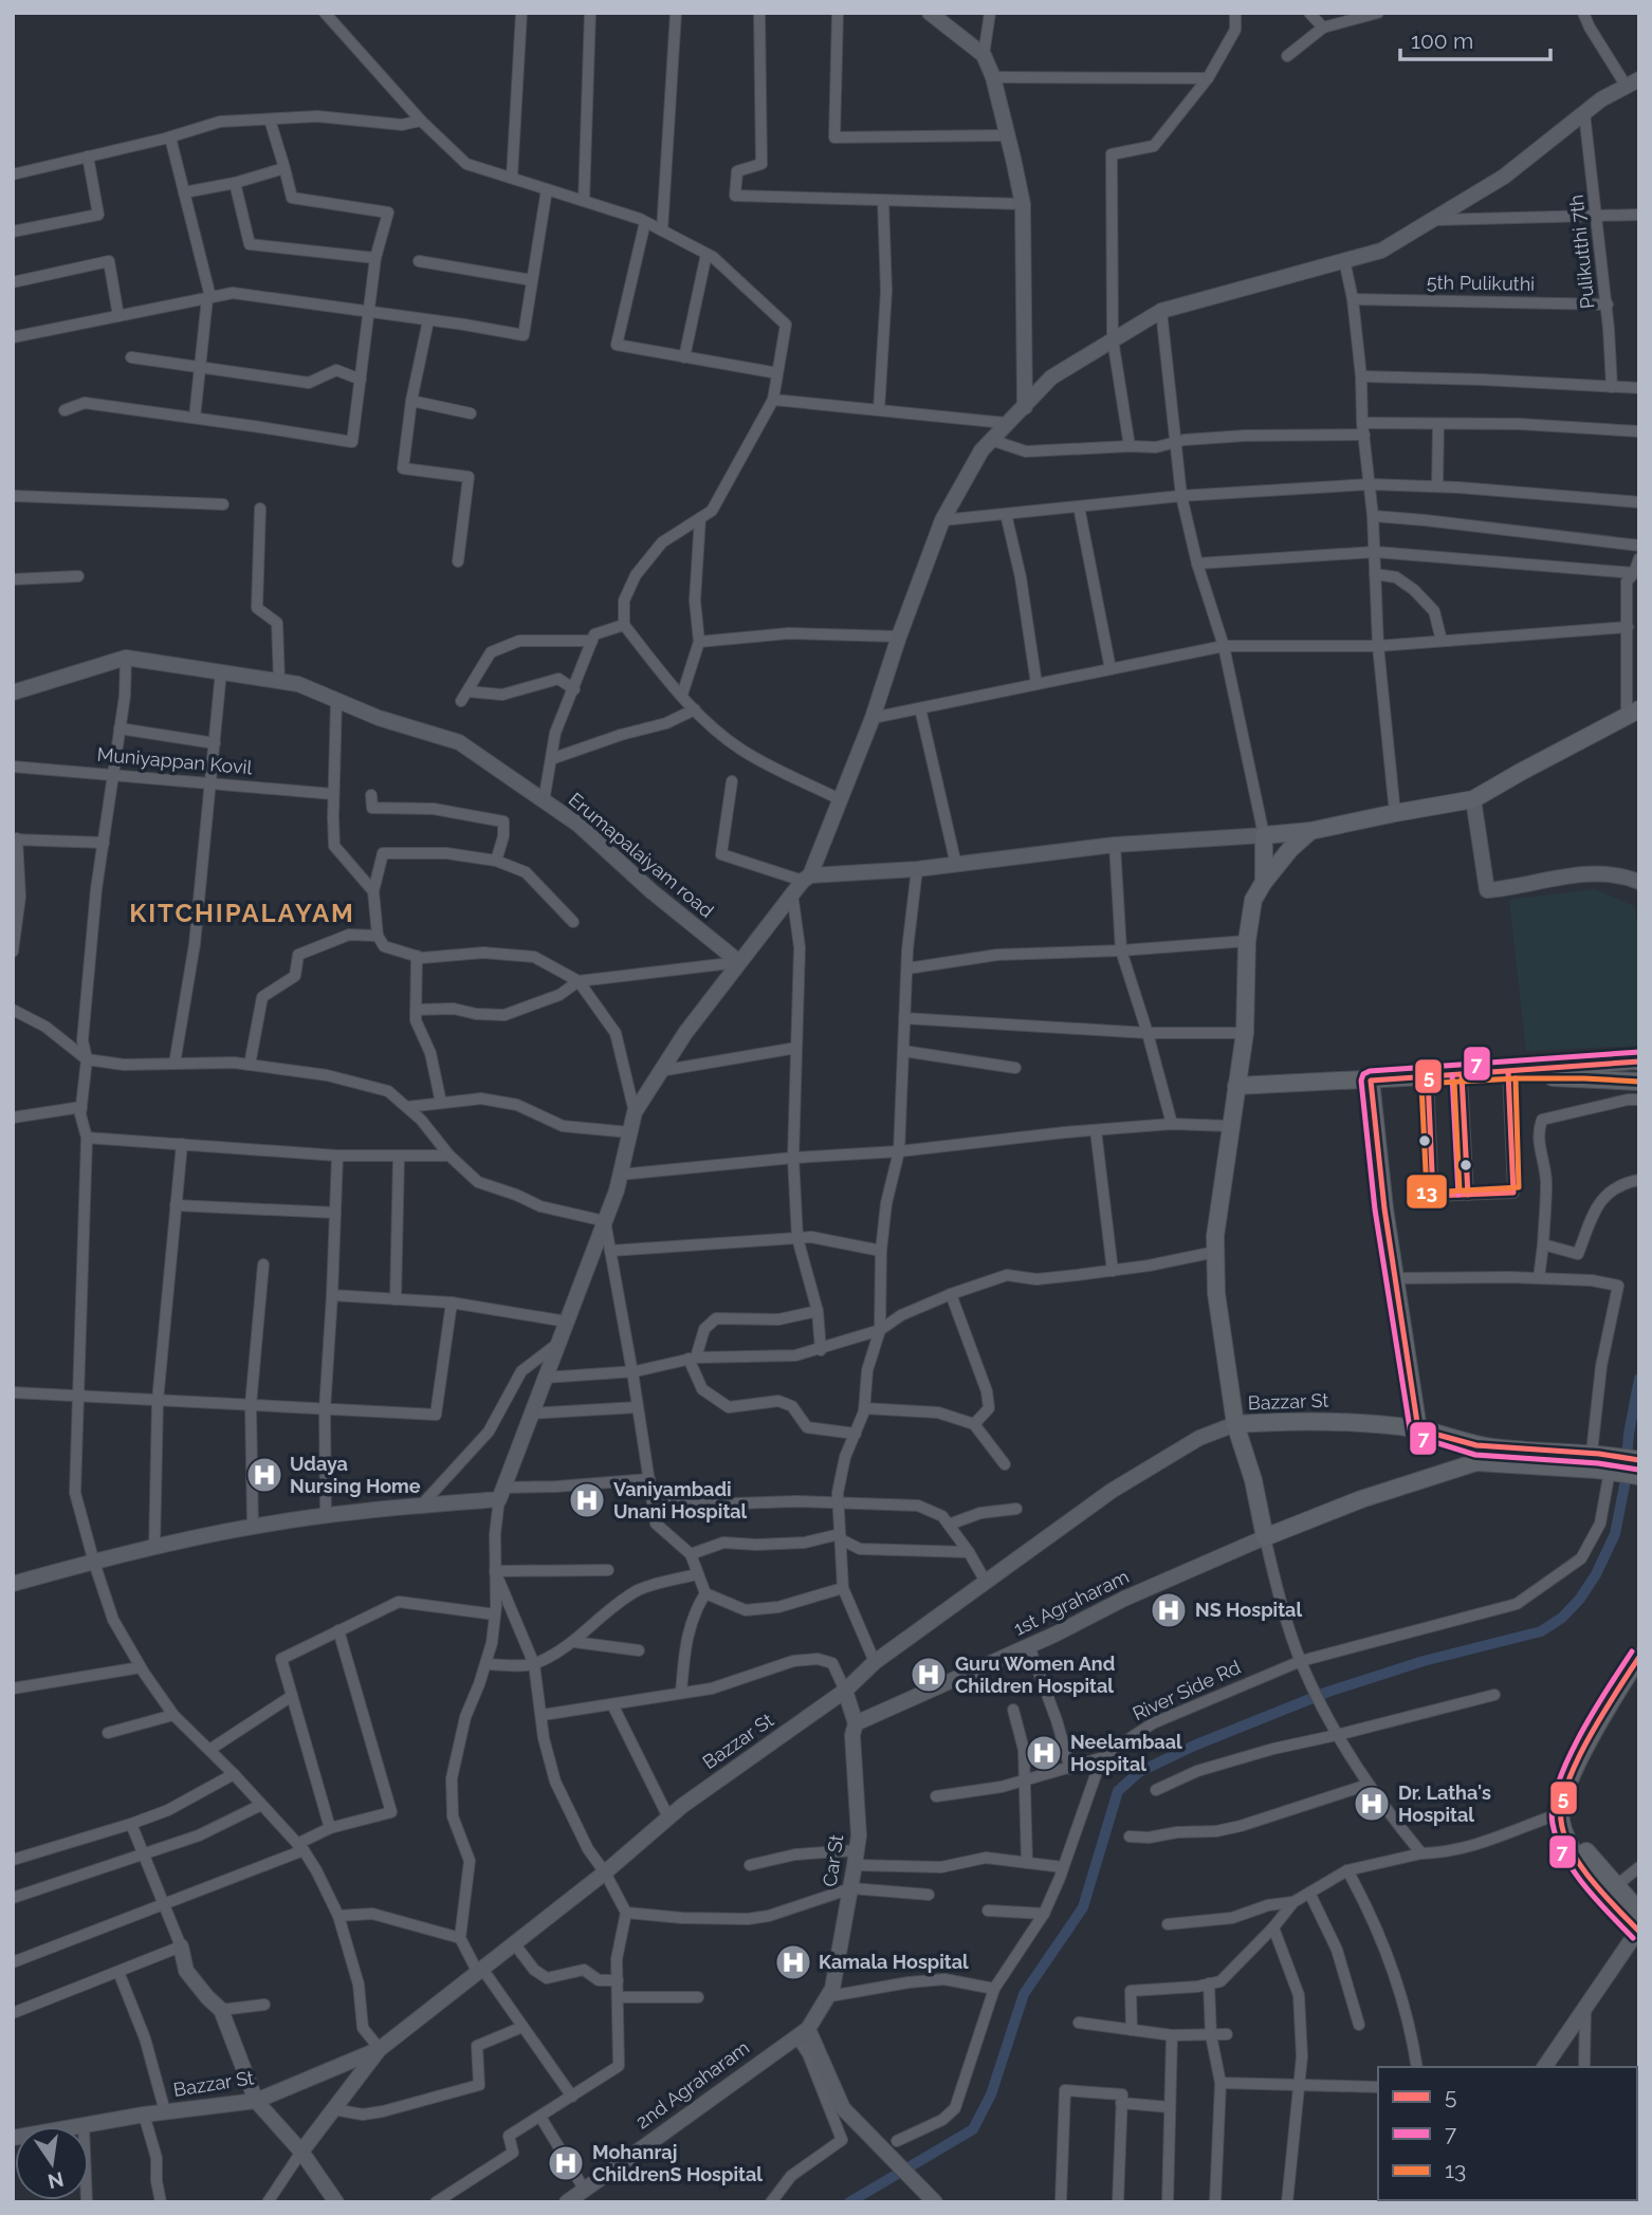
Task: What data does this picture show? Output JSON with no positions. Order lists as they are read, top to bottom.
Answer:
{
  "streets": {
    "main road": [
      "Erumapalaiyam road",
      "Bazzar St",
      "1st Agraharam",
      "Car St",
      "2nd Agraharam"
    ],
    "street": [
      "Pulikutthi 7th",
      "5th Pulikuthi",
      "Muniyappan Kovil",
      "River Side Rd"
    ]
  },
  "crossings": [
    ["Pulikutthi 7th", "5th Pulikuthi"],
    ["Bazzar St", "Car St"],
    ["1st Agraharam", "Car St"],
    ["Car St", "2nd Agraharam"]
  ],
  "districts": ["KITCHIPALAYAM"],
  "places": {
    "hospital": [
      "Udaya Nursing Home",
      "Vaniyambadi Unani Hospital",
      "NS Hospital",
      "Guru Women And Children Hospital",
      "Neelambaal Hospital",
      "Dr. Latha's Hospital",
      "Kamala Hospital",
      "Mohanraj ChildrenS Hospital"
    ]
  },
  "lines": ["transit line 7", "transit line 5", "transit line 13"],
  "legend": ["5", "7", "13"],
  "scale_bar": "100 m",
  "north": "bottom"
}
